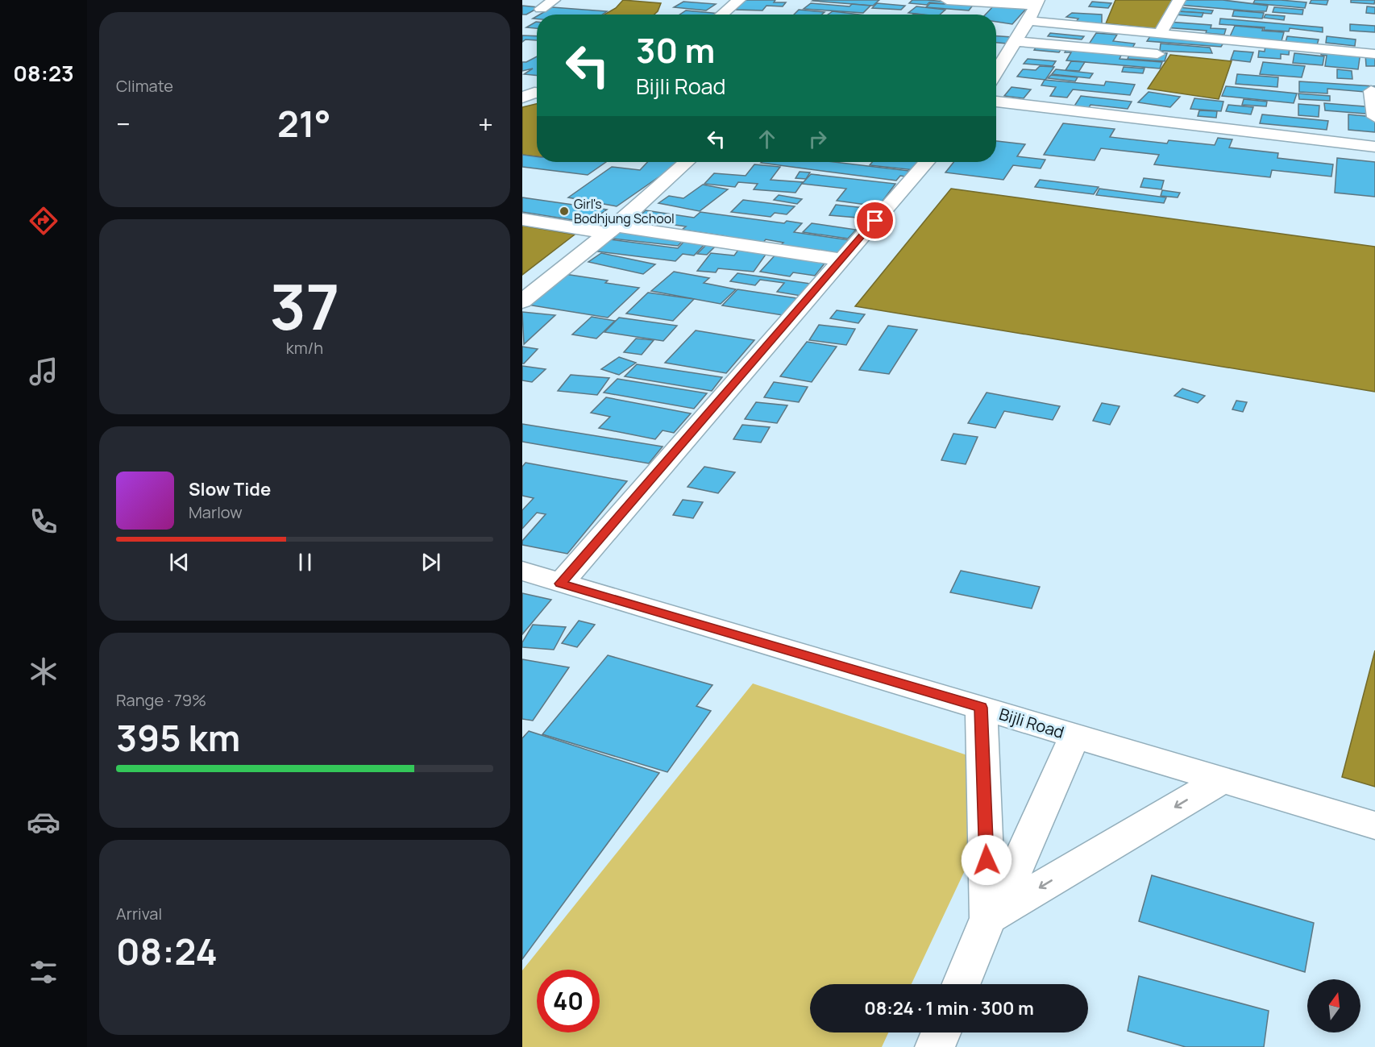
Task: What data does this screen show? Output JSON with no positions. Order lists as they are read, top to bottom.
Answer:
{
  "streets": {
    "street": ["Bijli Road"]
  },
  "places": ["Girl's Bodhjung School"],
  "north": "top",
  "page": {
    "tabs": "08:23",
    "tile": [
      "Climate",
      ["37", "km/h"],
      ["Range · 79%", "395 km"],
      ["Arrival", "08:24"]
    ],
    "turn": ["30 m", "Bijli Road"],
    "heat": ["−", "21°", "+"],
    "song": ["Slow Tide", "Marlow"],
    "limit": "40",
    "trip": "08:24 · 1 min · 300 m"
  }
}
